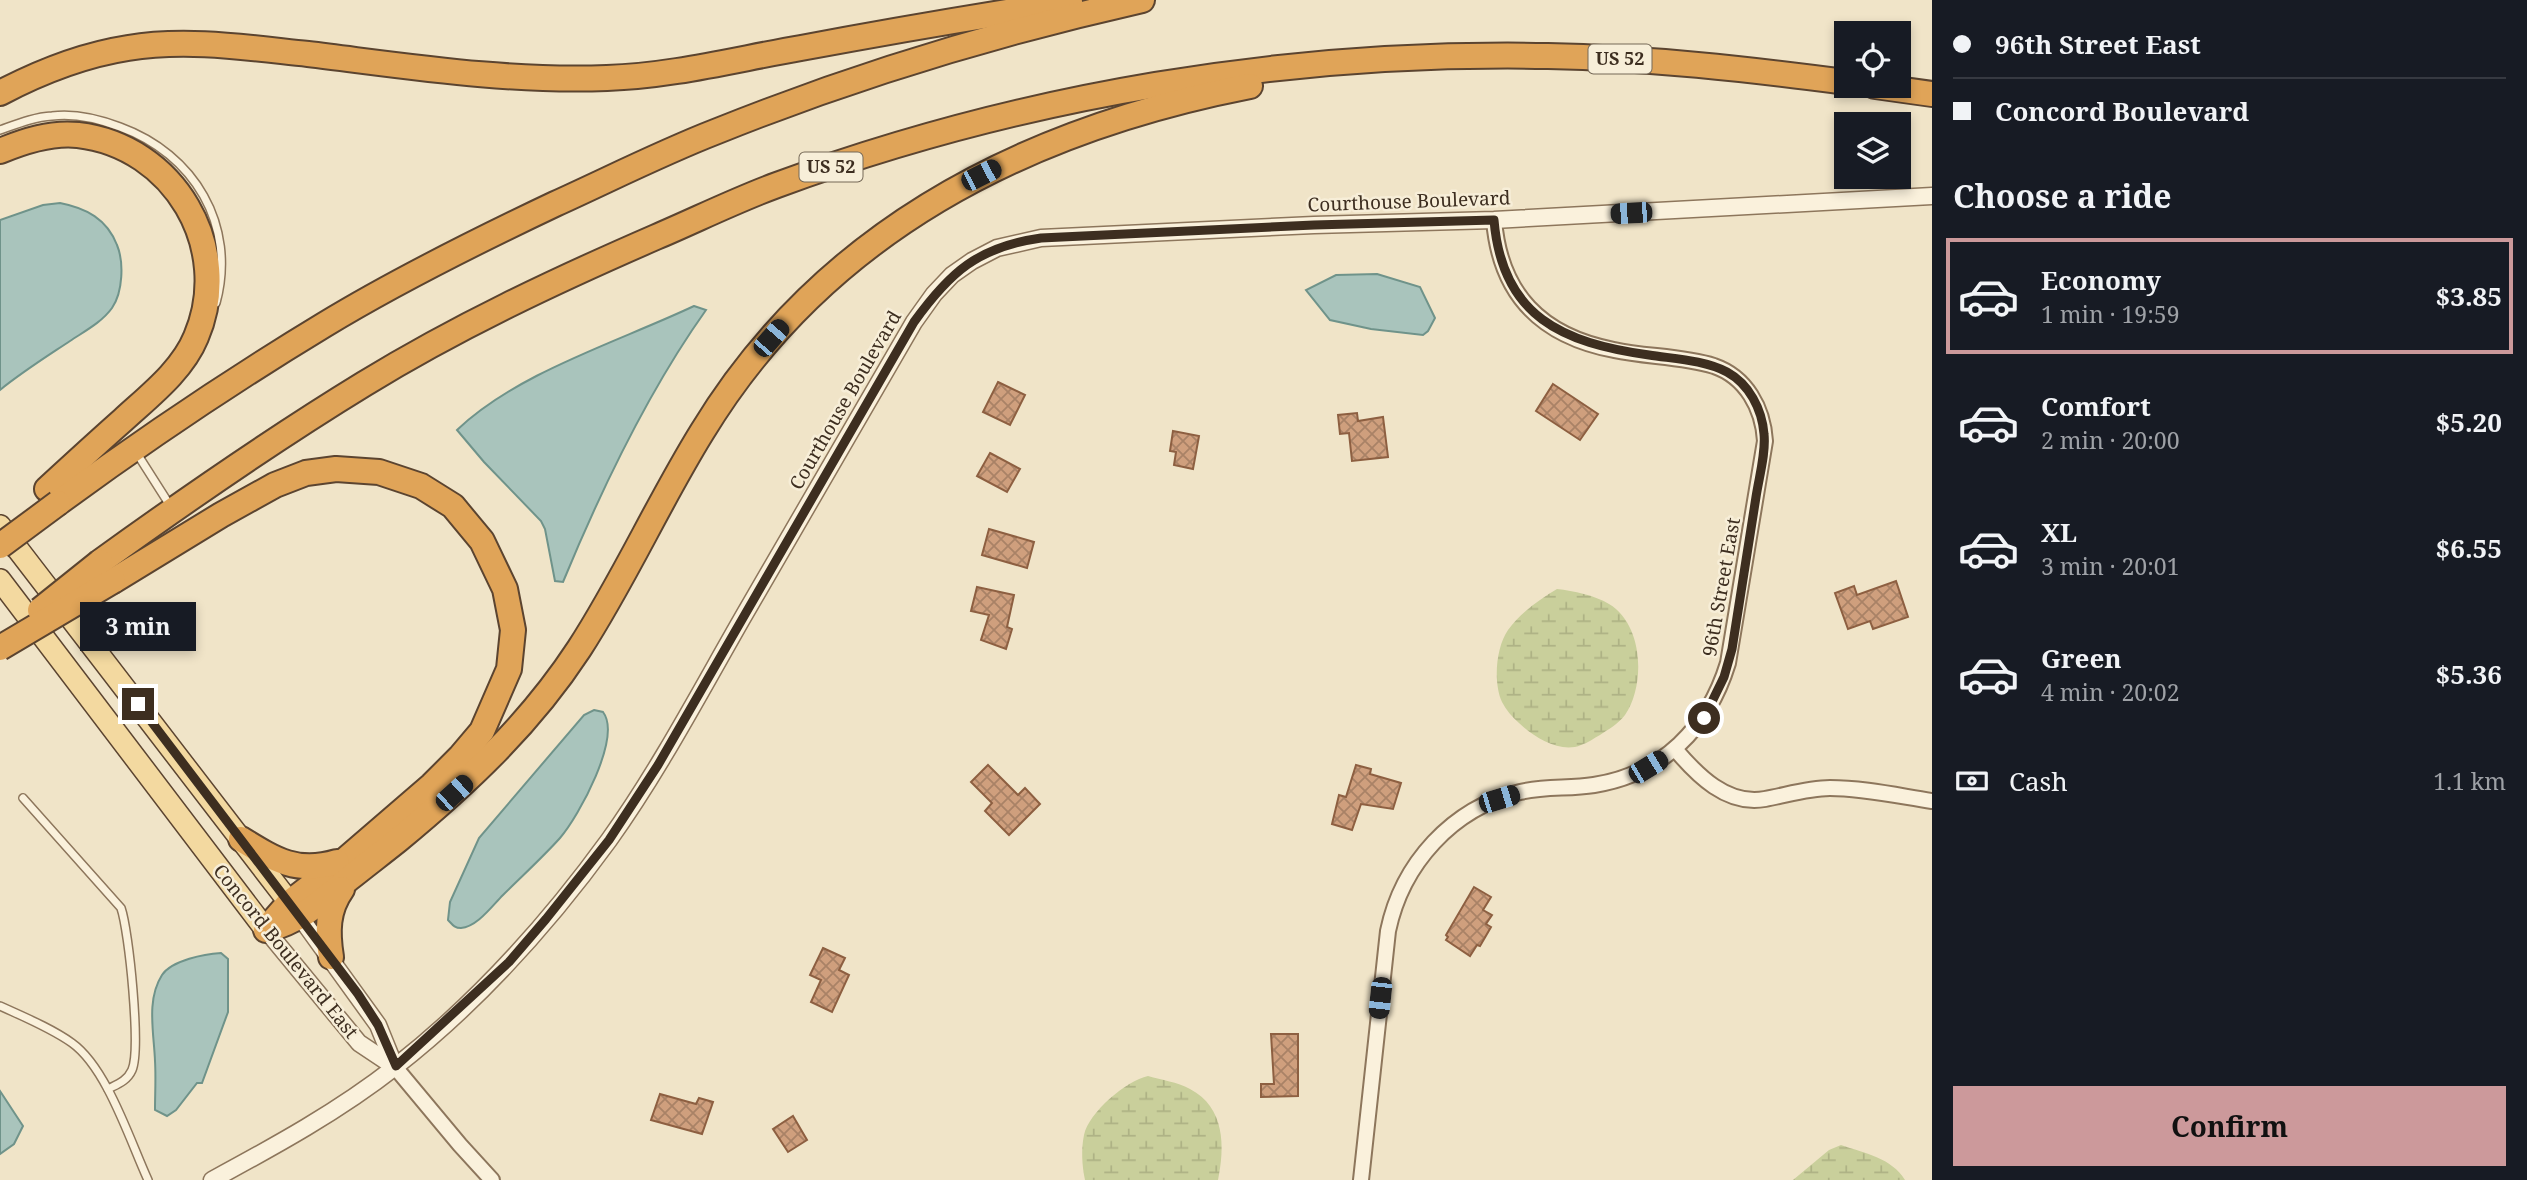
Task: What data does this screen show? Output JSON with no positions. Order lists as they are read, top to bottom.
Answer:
{
  "streets": {
    "highway": ["US 52"],
    "main road": ["Concord Boulevard East"],
    "street": ["Courthouse Boulevard", "96th Street East"]
  },
  "crossings": [
    ["Courthouse Boulevard", "96th Street East"],
    ["Courthouse Boulevard", "Concord Boulevard East"]
  ],
  "page": {
    "banner": ["96th Street East", "Concord Boulevard"],
    "heading": "Choose a ride",
    "list": [
      {
        "name": "Economy",
        "note": "1 min · 19:59",
        "value": "$3.85"
      },
      {
        "name": "Comfort",
        "note": "2 min · 20:00",
        "value": "$5.20"
      },
      {
        "name": "XL",
        "note": "3 min · 20:01",
        "value": "$6.55"
      },
      {
        "name": "Green",
        "note": "4 min · 20:02",
        "value": "$5.36"
      }
    ],
    "bubble": "3 min",
    "pay": ["Cash", "1.1 km"],
    "buttons": "Confirm"
  }
}
